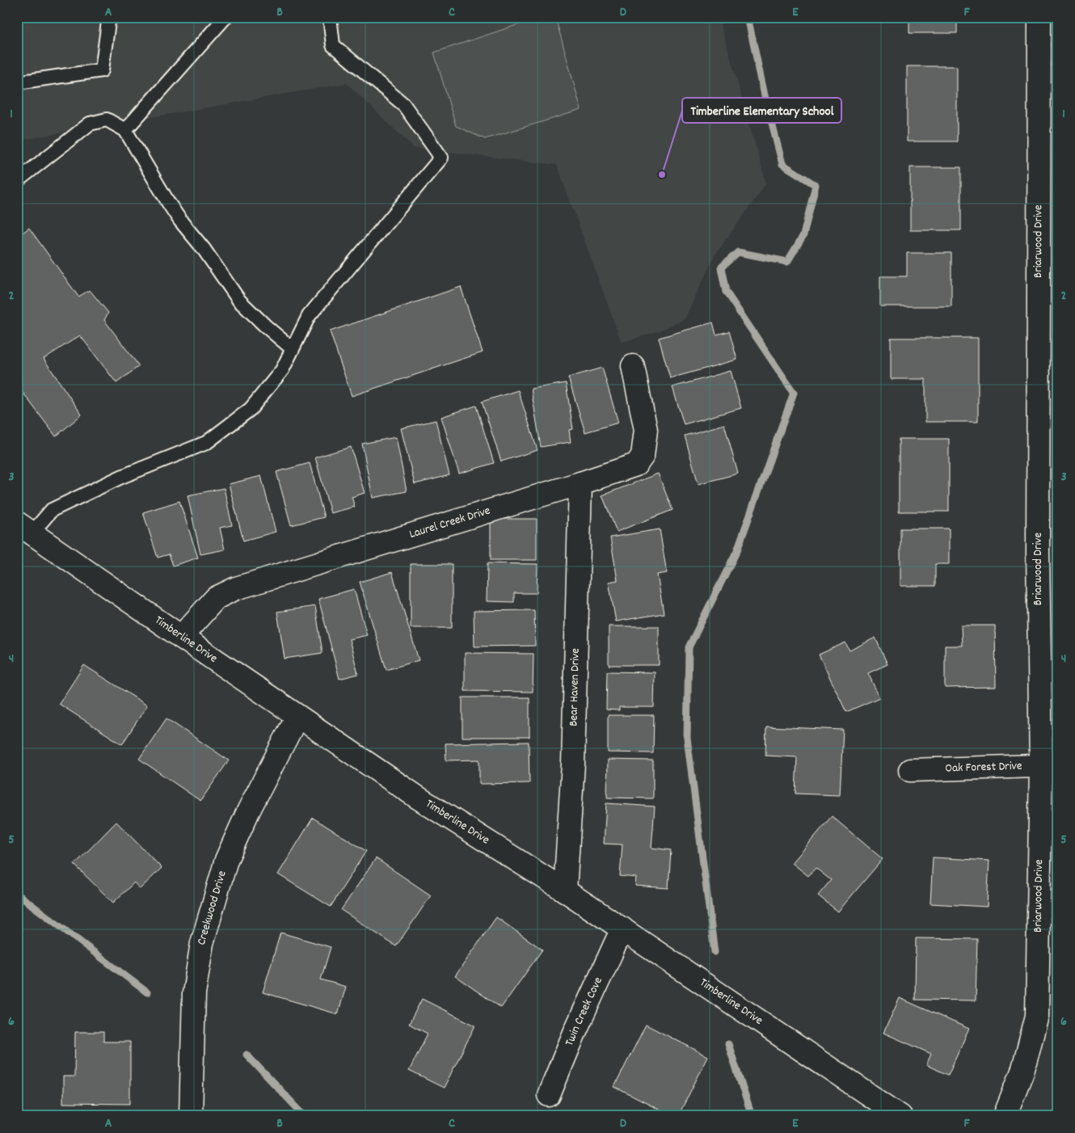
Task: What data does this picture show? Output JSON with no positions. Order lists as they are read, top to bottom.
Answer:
{
  "streets": {
    "street": [
      "Briarwood Drive",
      "Laurel Creek Drive",
      "Timberline Drive",
      "Bear Haven Drive",
      "Oak Forest Drive",
      "Creekwood Drive",
      "Twin Creek Cove"
    ]
  },
  "crossings": [
    ["Briarwood Drive", "Oak Forest Drive"],
    ["Laurel Creek Drive", "Timberline Drive"],
    ["Laurel Creek Drive", "Bear Haven Drive"],
    ["Timberline Drive", "Bear Haven Drive"],
    ["Timberline Drive", "Creekwood Drive"],
    ["Timberline Drive", "Twin Creek Cove"]
  ],
  "places": ["Timberline Elementary School"],
  "grid": {
    "columns": [
      "A",
      "B",
      "C",
      "D",
      "E",
      "F"
    ],
    "rows": [
      "1",
      "2",
      "3",
      "4",
      "5",
      "6"
    ]
  }
}
